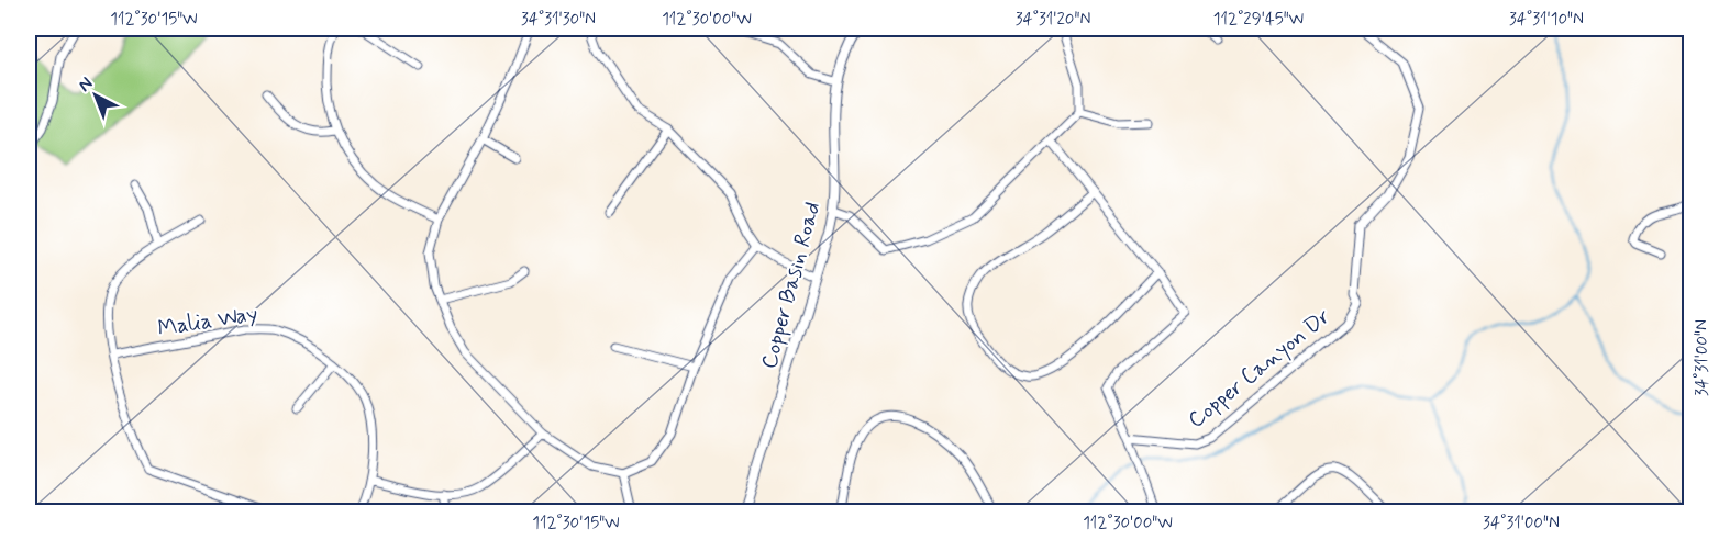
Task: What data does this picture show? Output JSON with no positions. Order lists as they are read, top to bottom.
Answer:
{
  "streets": {
    "street": ["Copper Basin Road", "Malia Way", "Copper Canyon Dr"]
  },
  "north": "top left",
  "coordinates": [
    "112°30'15\"W",
    "34°31'30\"N",
    "112°30'00\"W",
    "34°31'20\"N",
    "112°29'45\"W",
    "34°31'10\"N",
    "34°31'00\"N"
  ]
}
